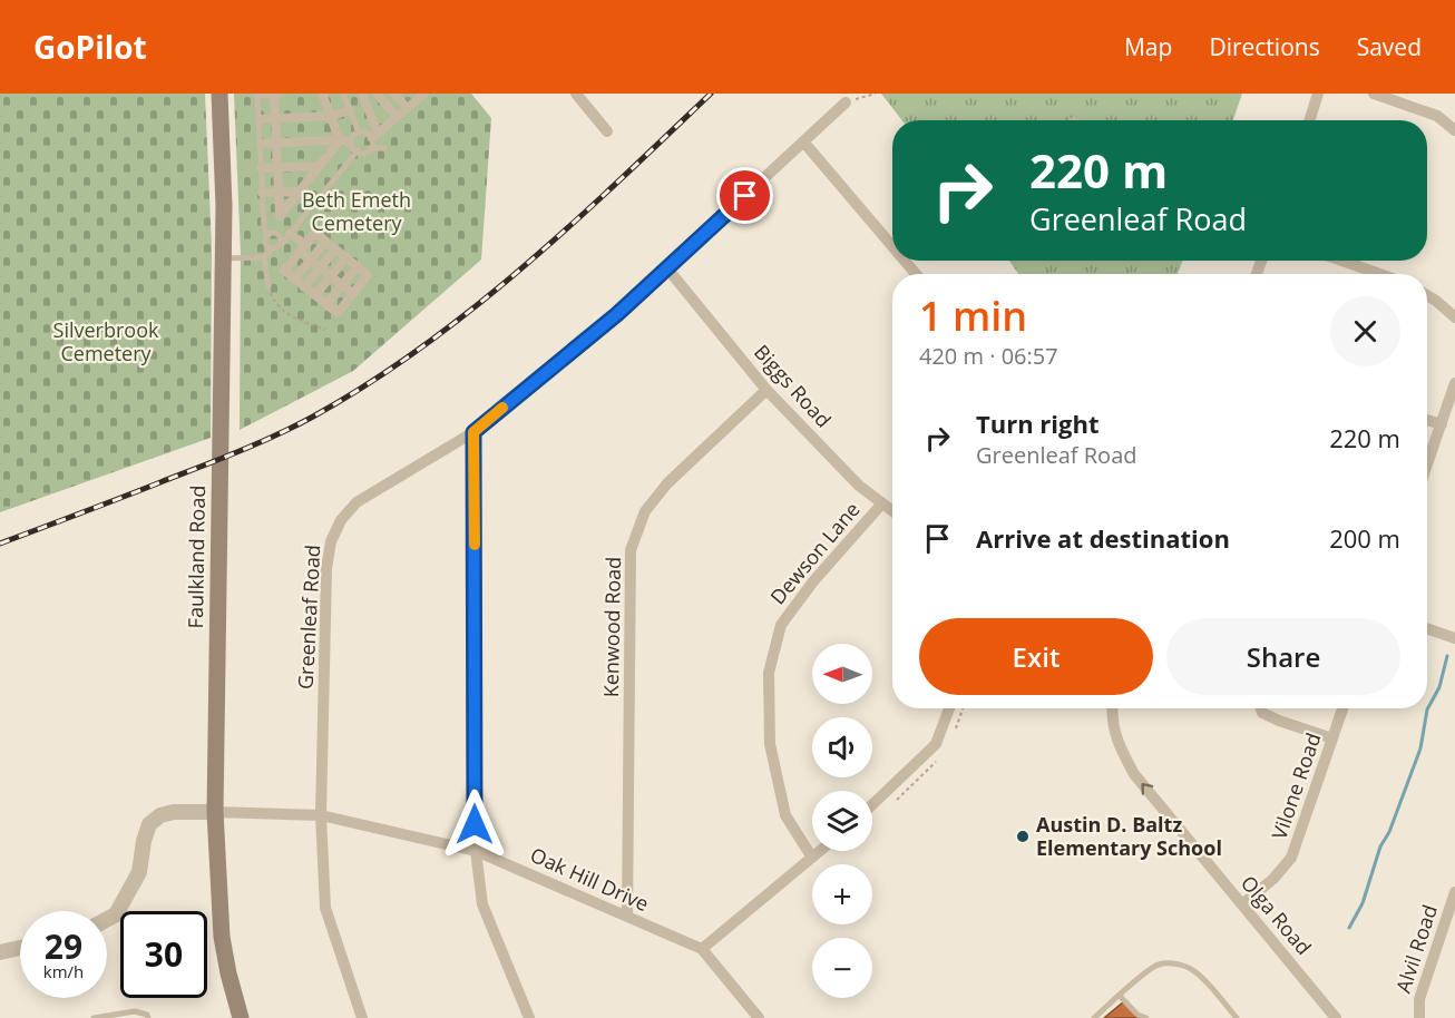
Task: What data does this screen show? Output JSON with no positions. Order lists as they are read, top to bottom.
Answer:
{
  "streets": {
    "main road": ["Faulkland Road"],
    "street": [
      "Biggs Road",
      "Dewson Lane",
      "Greenleaf Road",
      "Kenwood Road",
      "Vilone Road",
      "Oak Hill Drive",
      "Olga Road",
      "Alvil Road"
    ]
  },
  "crossings": [
    ["Biggs Road", "Dewson Lane"],
    ["Biggs Road", "Greenleaf Road"],
    ["Biggs Road", "Kenwood Road"],
    ["Faulkland Road", "Oak Hill Drive"],
    ["Greenleaf Road", "Oak Hill Drive"],
    ["Kenwood Road", "Oak Hill Drive"],
    ["Vilone Road", "Olga Road"]
  ],
  "one_way": ["Olga Road"],
  "parks": ["Beth Emeth Cemetery", "Silverbrook Cemetery"],
  "places": ["Austin D. Baltz Elementary School"],
  "north": "left",
  "page": {
    "header": "GoPilot",
    "nav": ["Map", "Directions", "Saved"],
    "turn": ["220 m", "Greenleaf Road"],
    "heading": ["1 min", "420 m · 06:57"],
    "list": [
      {
        "name": "Turn right",
        "note": "Greenleaf Road",
        "value": "220 m"
      },
      {
        "name": "Arrive at destination",
        "value": "200 m"
      }
    ],
    "buttons": ["Exit", "Share"],
    "map_buttons": ["+", "−"],
    "speed": "29 km/h",
    "limit": "30"
  }
}
